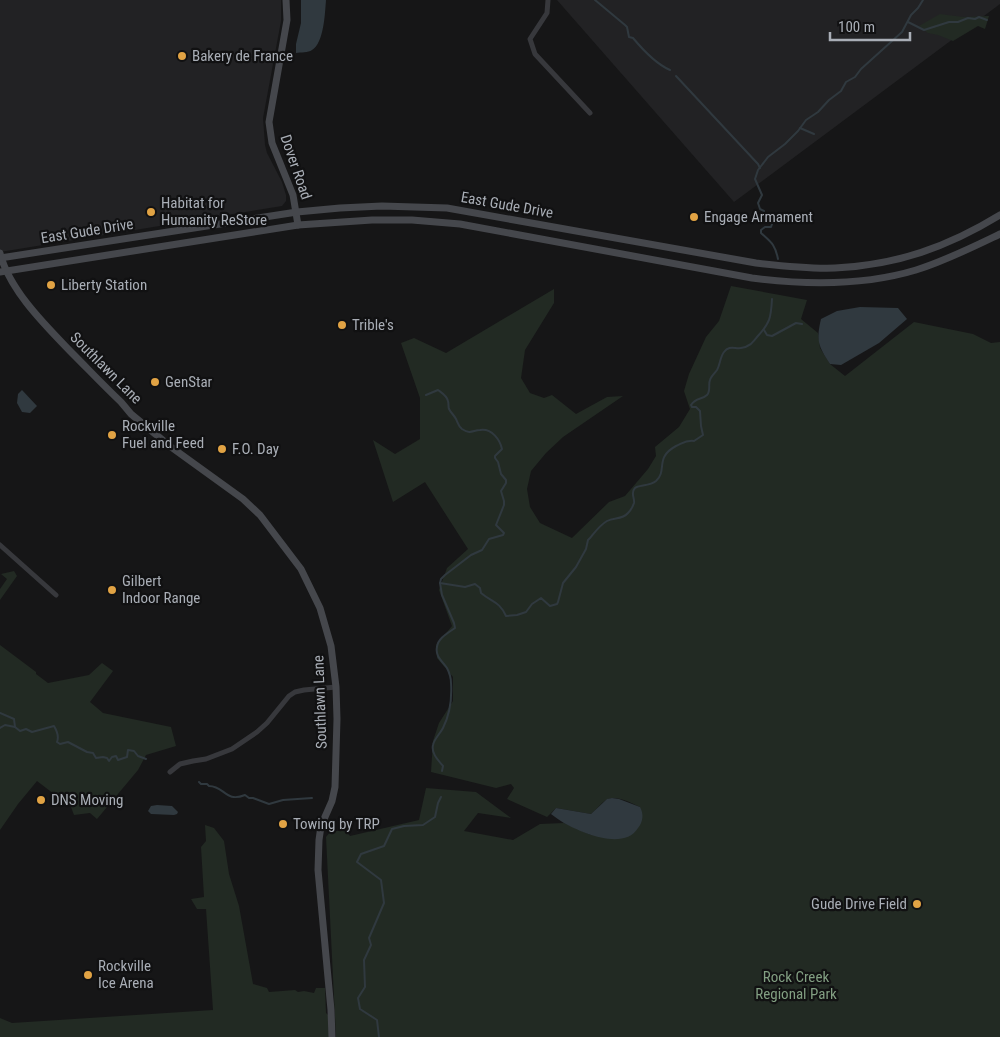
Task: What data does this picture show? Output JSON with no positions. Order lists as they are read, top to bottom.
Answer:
{
  "streets": {
    "main road": ["Dover Road", "East Gude Drive", "Southlawn Lane"]
  },
  "crossings": [
    ["Dover Road", "East Gude Drive"],
    ["East Gude Drive", "Southlawn Lane"]
  ],
  "parks": ["Rock Creek Regional Park"],
  "places": [
    "Bakery de France",
    "Habitat for Humanity ReStore",
    "Engage Armament",
    "Liberty Station",
    "Trible's",
    "GenStar",
    "Rockville Fuel and Feed",
    "F.O. Day",
    "Gilbert Indoor Range",
    "DNS Moving",
    "Towing by TRP",
    "Gude Drive Field",
    "Rockville Ice Arena"
  ],
  "scale_bar": "100 m"
}
